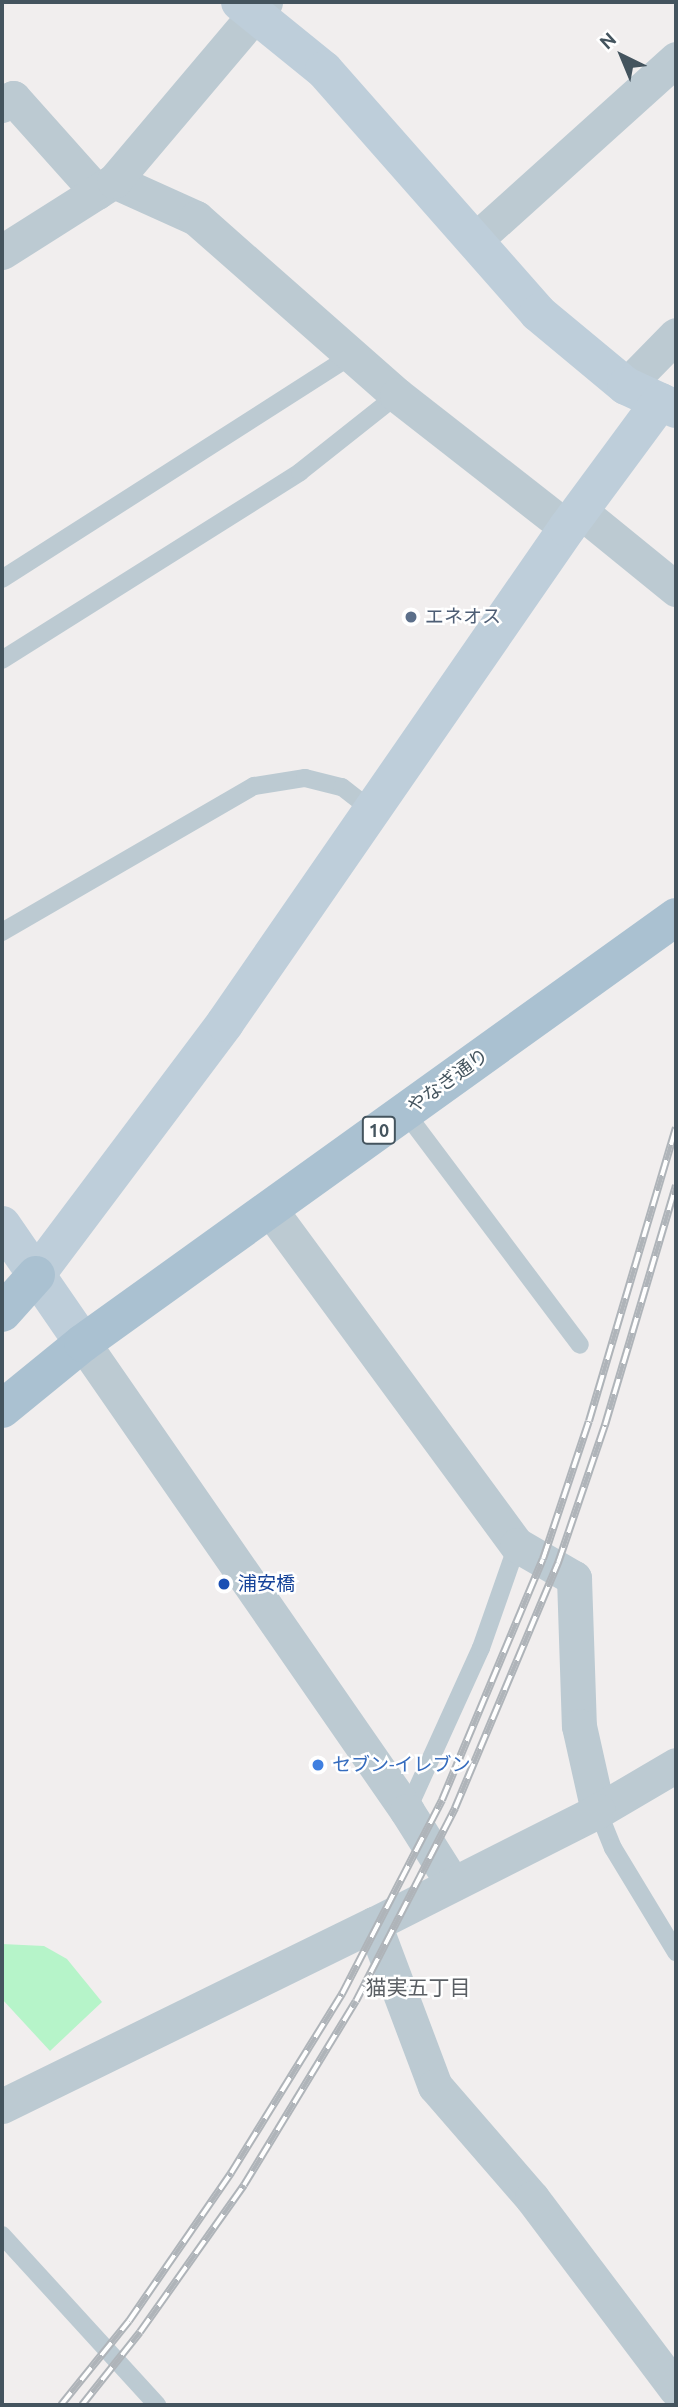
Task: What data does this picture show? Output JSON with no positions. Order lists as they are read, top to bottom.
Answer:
{
  "streets": {
    "main road": ["やなぎ通り", "10"]
  },
  "crossings": [
    ["やなぎ通り", "10"]
  ],
  "districts": ["猫実五丁目"],
  "places": ["エネオス", "浦安橋", "セブン-イレブン"],
  "north": "top left"
}
